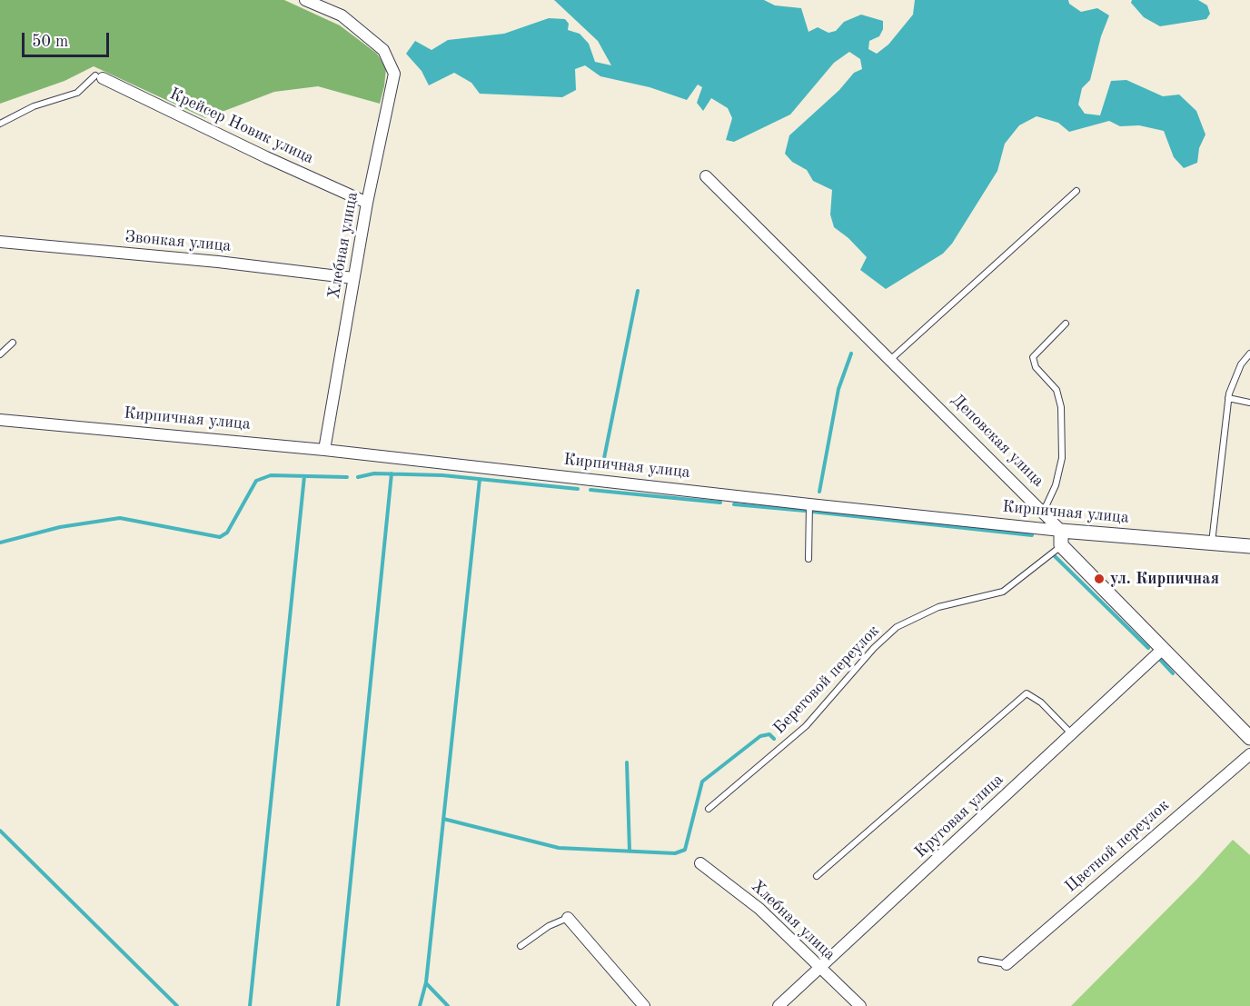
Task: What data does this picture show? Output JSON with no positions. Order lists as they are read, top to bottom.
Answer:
{
  "streets": {
    "street": [
      "Крейсер Новик улица",
      "Звонкая улица",
      "Хлебная улица",
      "Кирпичная улица",
      "Деповская улица",
      "Круговая улица",
      "Цветной переулок"
    ],
    "lane": ["Береговой переулок"]
  },
  "crossings": [
    ["Крейсер Новик улица", "Хлебная улица"],
    ["Звонкая улица", "Хлебная улица"],
    ["Хлебная улица", "Кирпичная улица"],
    ["Хлебная улица", "Круговая улица"],
    ["Кирпичная улица", "Деповская улица"]
  ],
  "places": ["ул. Кирпичная"],
  "scale_bar": "50 m"
}
